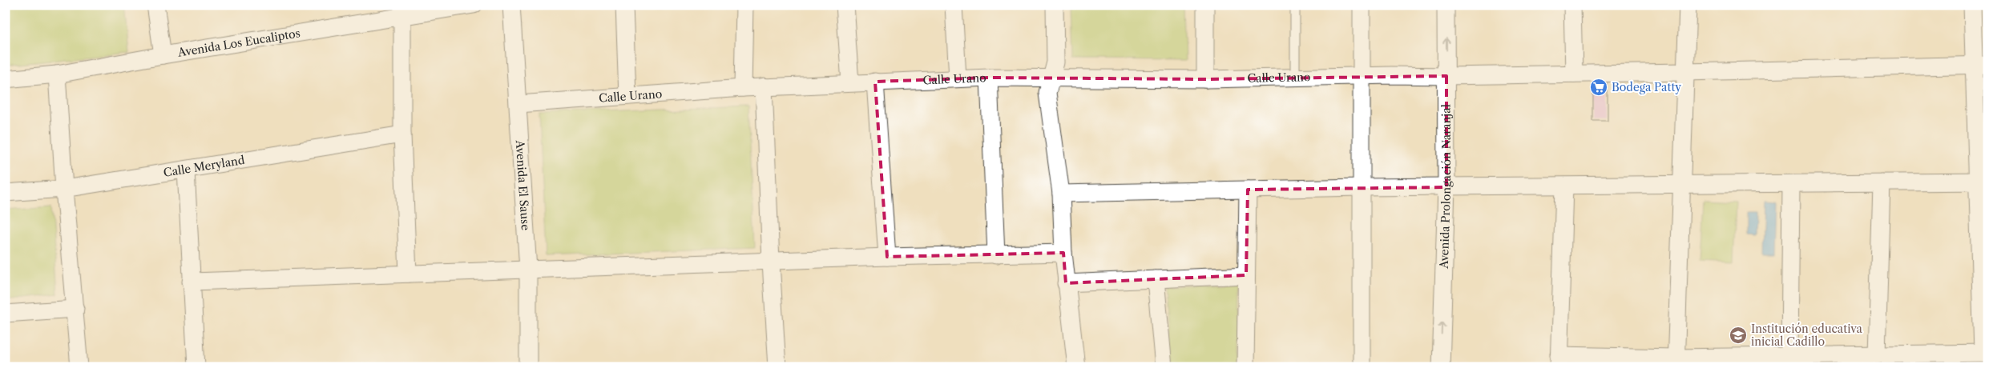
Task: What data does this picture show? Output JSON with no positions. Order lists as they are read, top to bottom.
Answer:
{
  "streets": {
    "street": [
      "Avenida Los Eucaliptos",
      "Calle Urano",
      "Calle Meryland",
      "Avenida El Sause",
      "Avenida Prolongación Naranjal"
    ]
  },
  "crossings": [
    ["Calle Urano", "Avenida El Sause"],
    ["Calle Urano", "Avenida Prolongación Naranjal"]
  ],
  "places": {
    "supermarket": ["Bodega Patty"],
    "school or university": ["Institución educativa inicial Cadillo"]
  }
}
